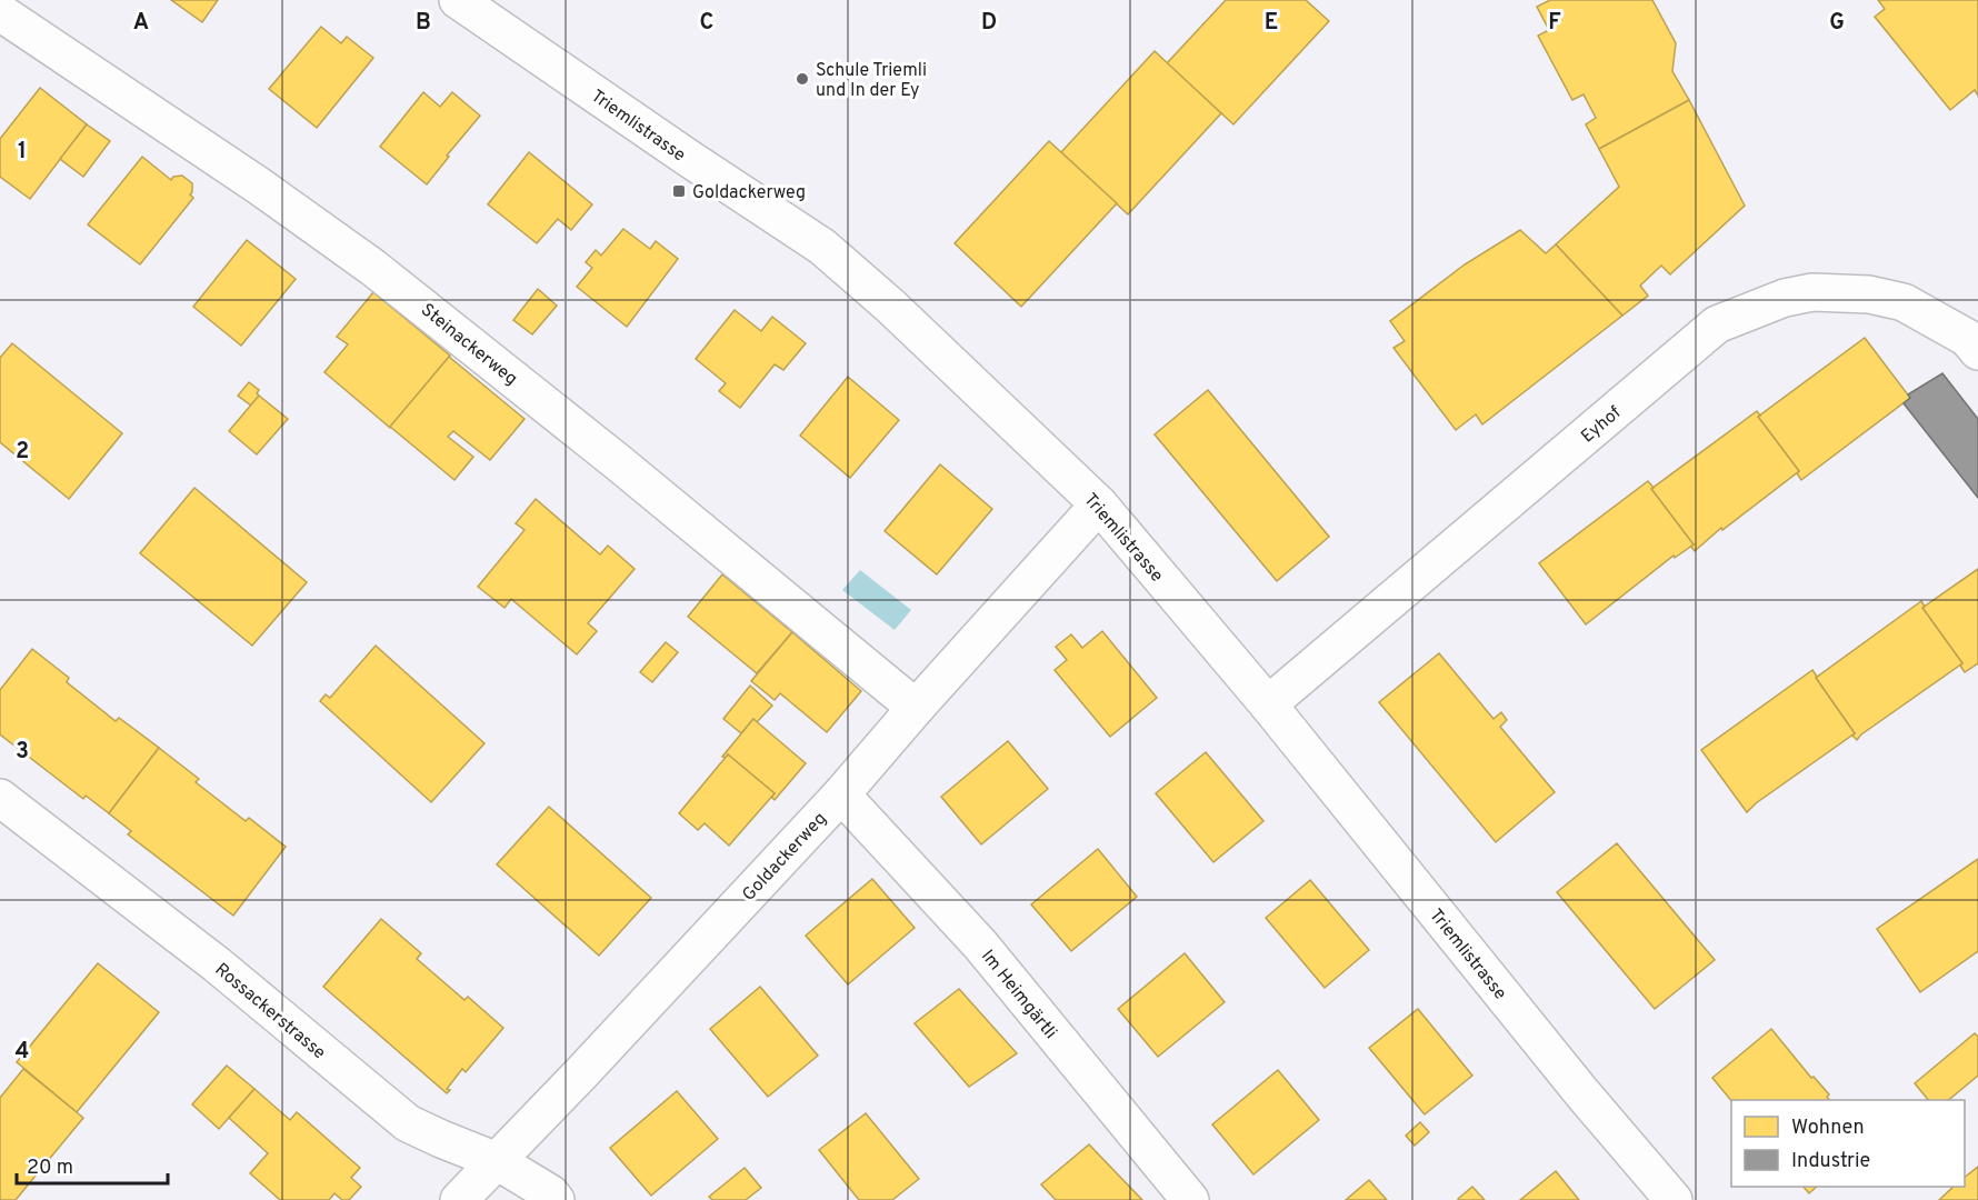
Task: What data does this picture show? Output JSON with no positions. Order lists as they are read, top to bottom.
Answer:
{
  "streets": {
    "street": [
      "Triemlistrasse",
      "Steinackerweg",
      "Eyhof",
      "Goldackerweg",
      "Im Heimgärtli",
      "Rossackerstrasse"
    ]
  },
  "crossings": [
    ["Triemlistrasse", "Eyhof"],
    ["Triemlistrasse", "Goldackerweg"],
    ["Steinackerweg", "Goldackerweg"],
    ["Goldackerweg", "Im Heimgärtli"],
    ["Goldackerweg", "Rossackerstrasse"]
  ],
  "places": {
    "other": ["Schule Triemli und In der Ey"],
    "transit": ["Goldackerweg"]
  },
  "legend": ["Wohnen", "Industrie"],
  "scale_bar": "20 m",
  "grid": {
    "columns": [
      "A",
      "B",
      "C",
      "D",
      "E",
      "F",
      "G"
    ],
    "rows": [
      "1",
      "2",
      "3",
      "4"
    ]
  }
}
